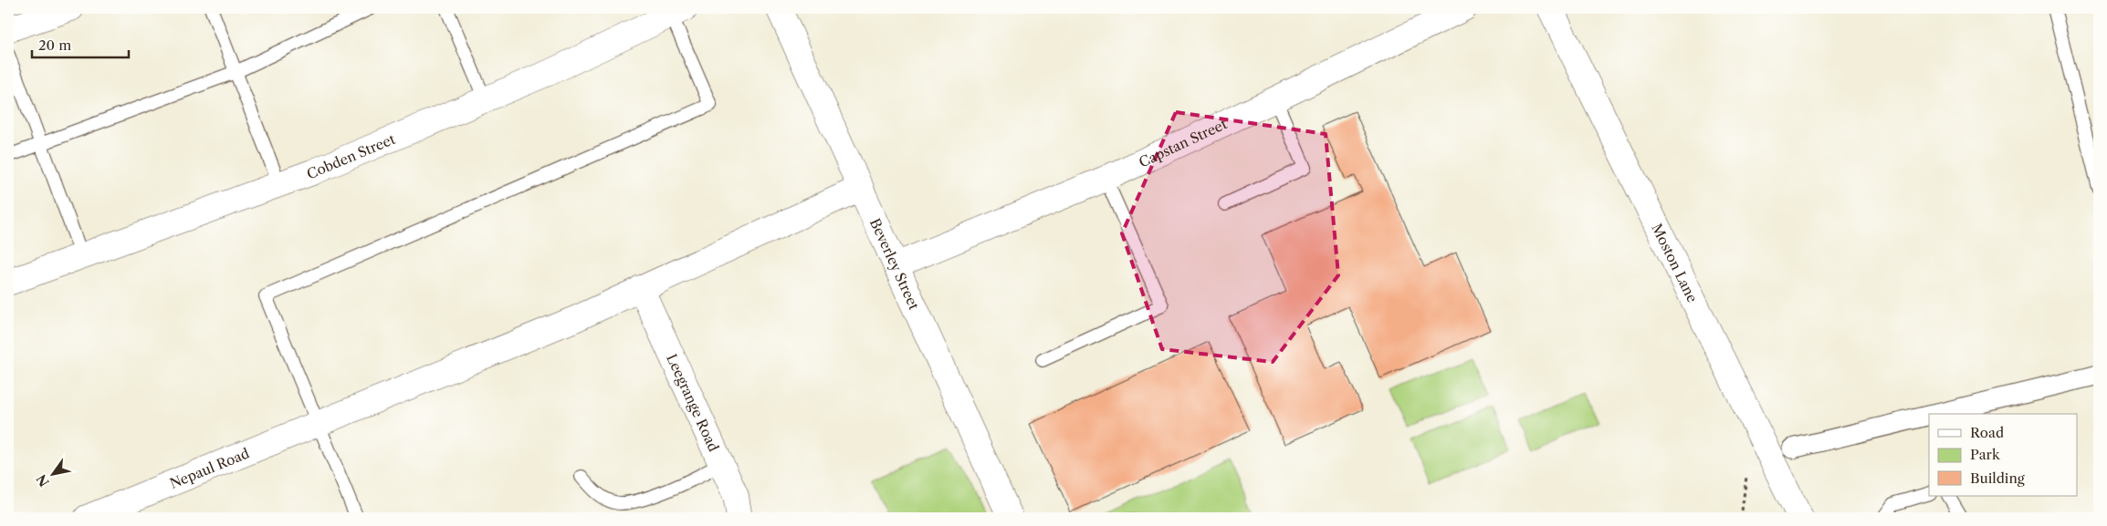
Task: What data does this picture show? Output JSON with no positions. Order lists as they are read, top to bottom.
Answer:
{
  "streets": {
    "street": [
      "Capstan Street",
      "Cobden Street",
      "Beverley Street",
      "Moston Lane",
      "Leegrange Road",
      "Nepaul Road"
    ]
  },
  "crossings": [
    ["Capstan Street", "Beverley Street"],
    ["Beverley Street", "Nepaul Road"],
    ["Leegrange Road", "Nepaul Road"]
  ],
  "legend": ["Road", "Park", "Building"],
  "scale_bar": "20 m",
  "north": "bottom left"
}
